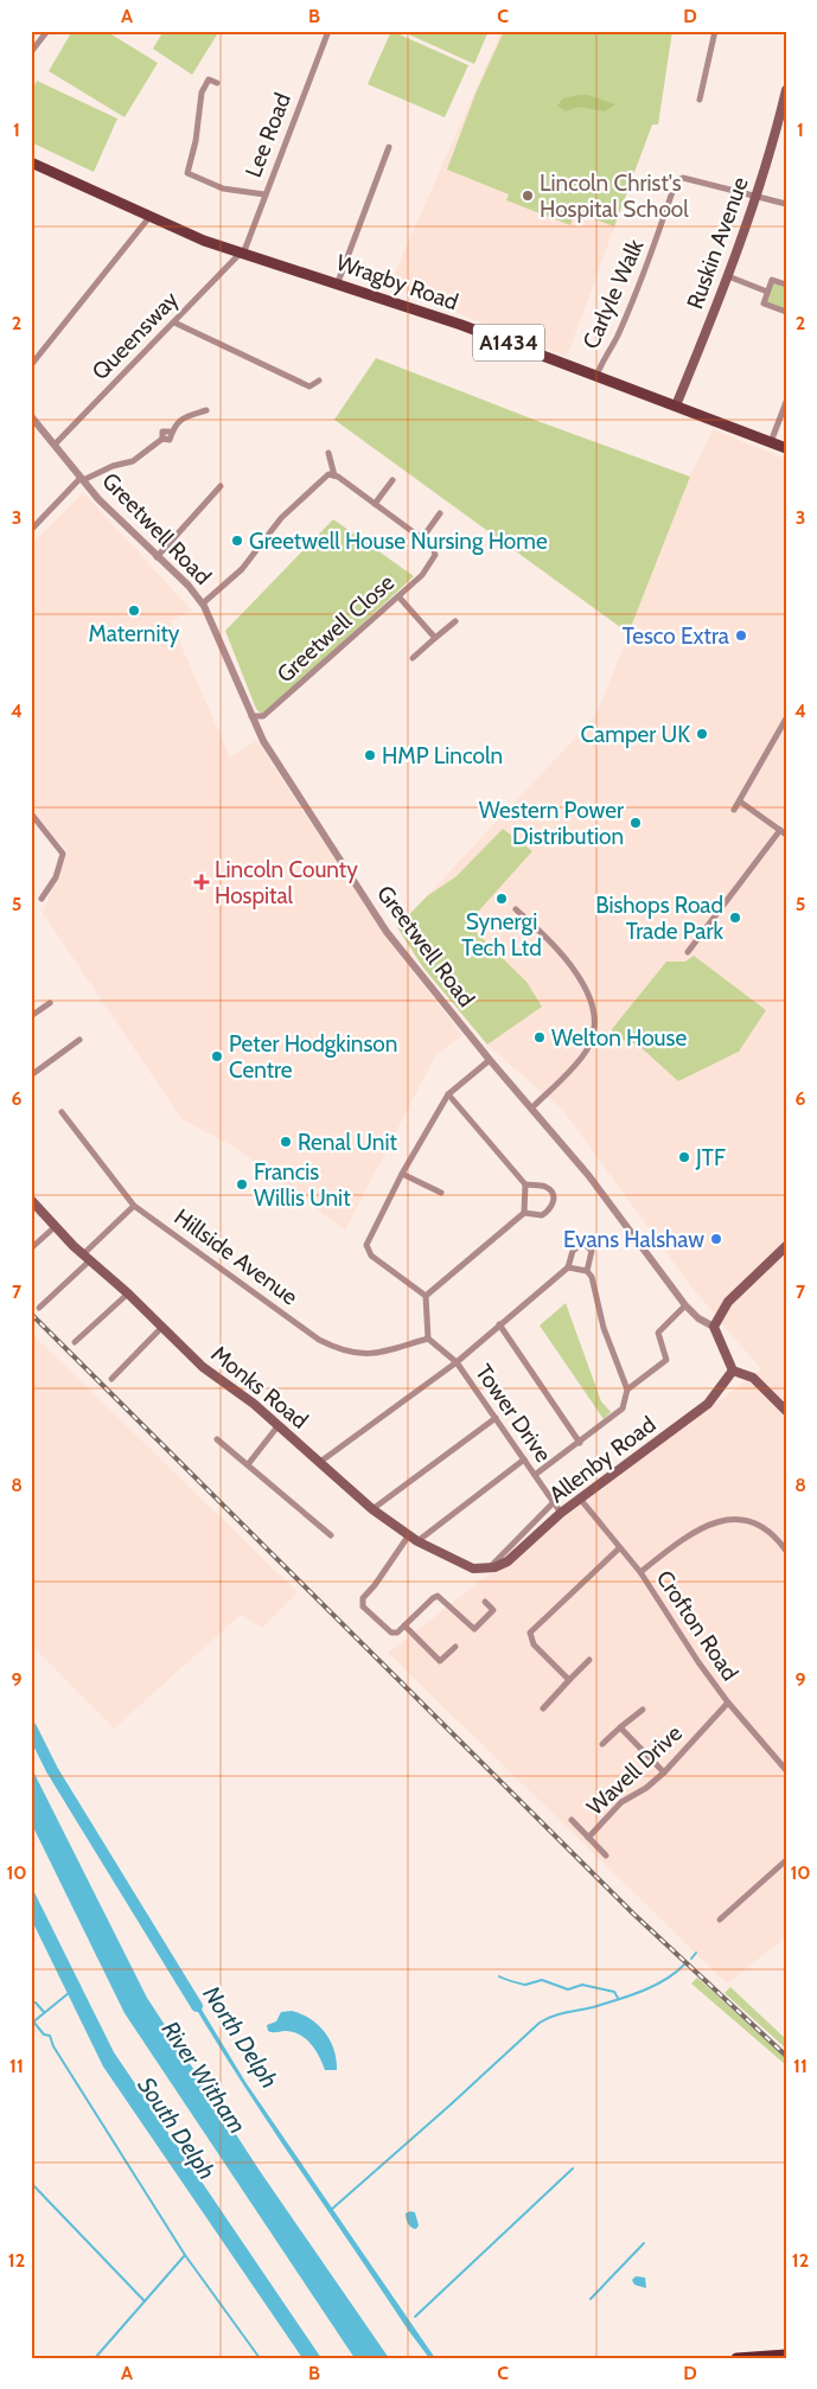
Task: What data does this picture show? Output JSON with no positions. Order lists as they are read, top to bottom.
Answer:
{
  "streets": {
    "main road": [
      "Ruskin Avenue",
      "Wragby Road",
      "A1434",
      "Monks Road",
      "Allenby Road"
    ],
    "street": [
      "Lee Road",
      "Carlyle Walk",
      "Queensway",
      "Greetwell Road",
      "Greetwell Close",
      "Hillside Avenue",
      "Tower Drive",
      "Crofton Road",
      "Wavell Drive"
    ]
  },
  "crossings": [
    ["Lee Road", "Wragby Road"],
    ["Lee Road", "Queensway"],
    ["Ruskin Avenue", "Wragby Road"],
    ["Ruskin Avenue", "Carlyle Walk"],
    ["Wragby Road", "Carlyle Walk"],
    ["Wragby Road", "Queensway"],
    ["Queensway", "Greetwell Road"],
    ["Greetwell Road", "Greetwell Close"],
    ["Hillside Avenue", "Tower Drive"],
    ["Monks Road", "Allenby Road"],
    ["Tower Drive", "Allenby Road"],
    ["Allenby Road", "Crofton Road"],
    ["Crofton Road", "Wavell Drive"]
  ],
  "water": ["North Delph", "River Witham", "South Delph"],
  "places": {
    "other": [
      "Lincoln Christ's Hospital School",
      "Greetwell House Nursing Home",
      "Maternity",
      "Tesco Extra",
      "Camper UK",
      "HMP Lincoln",
      "Western Power Distribution",
      "Synergi Tech Ltd",
      "Bishops Road Trade Park",
      "Welton House",
      "Peter Hodgkinson Centre",
      "Renal Unit",
      "JTF",
      "Francis Willis Unit",
      "Evans Halshaw"
    ],
    "health": ["Lincoln County Hospital"]
  },
  "grid": {
    "columns": [
      "A",
      "B",
      "C",
      "D"
    ],
    "rows": [
      "1",
      "2",
      "3",
      "4",
      "5",
      "6",
      "7",
      "8",
      "9",
      "10",
      "11",
      "12"
    ]
  }
}
